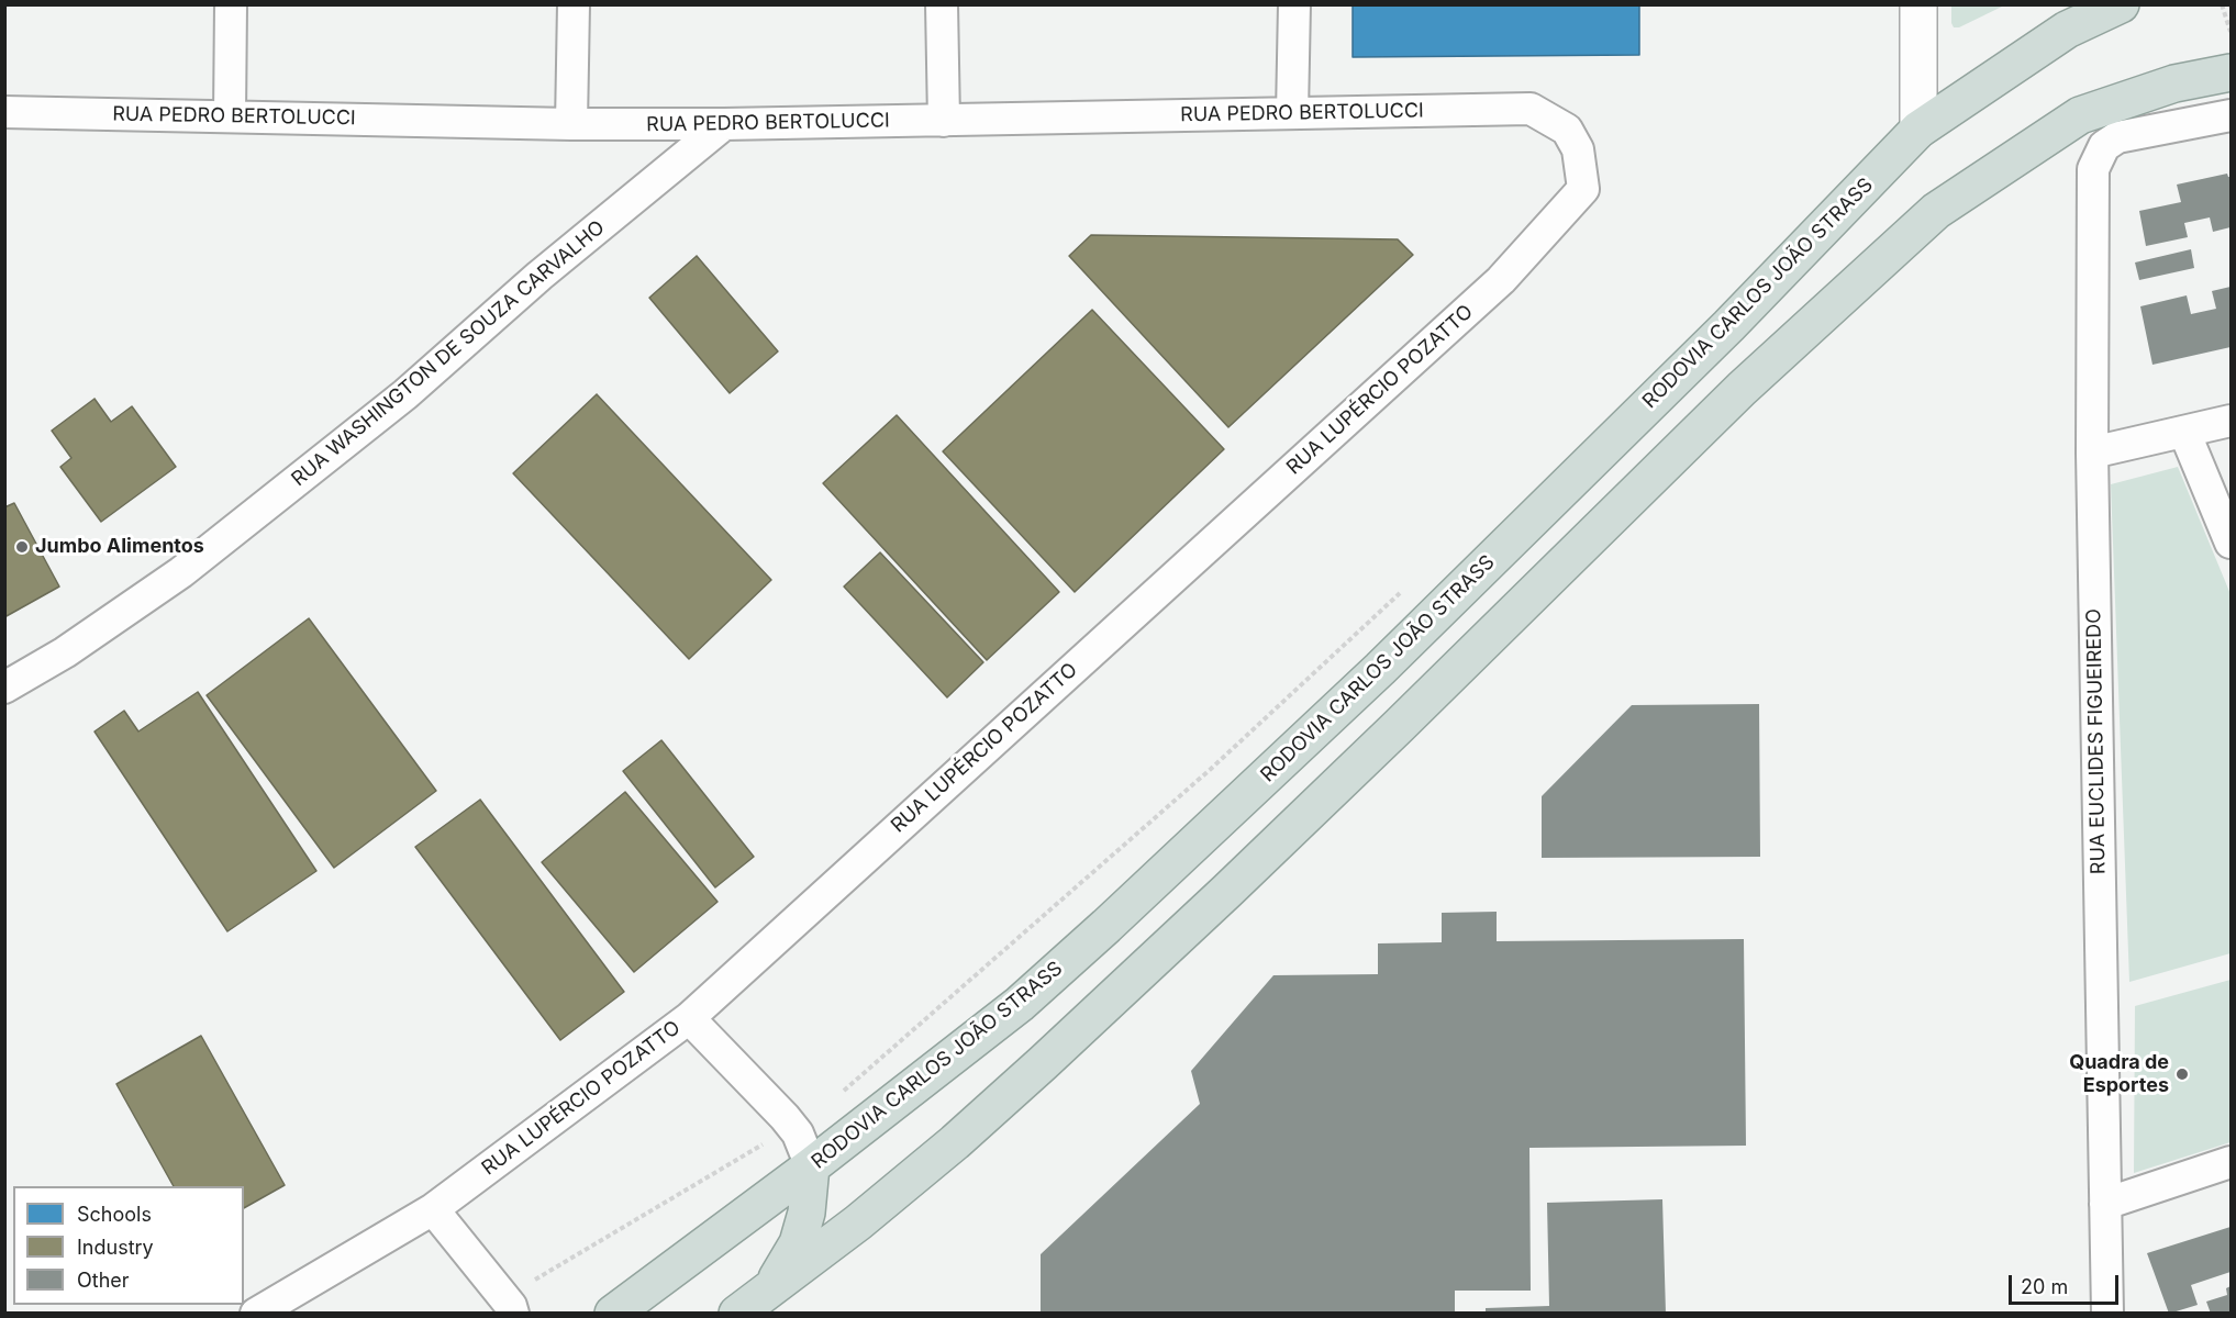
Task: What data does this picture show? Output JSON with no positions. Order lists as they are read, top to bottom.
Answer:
{
  "streets": {
    "highway": ["RODOVIA CARLOS JOÃO STRASS"],
    "street": [
      "RUA PEDRO BERTOLUCCI",
      "RUA WASHINGTON DE SOUZA CARVALHO",
      "RUA LUPÉRCIO POZATTO",
      "RUA EUCLIDES FIGUEIREDO"
    ]
  },
  "crossings": [
    ["RUA PEDRO BERTOLUCCI", "RUA WASHINGTON DE SOUZA CARVALHO"],
    ["RUA PEDRO BERTOLUCCI", "RUA LUPÉRCIO POZATTO"]
  ],
  "places": ["Jumbo Alimentos", "Quadra de Esportes"],
  "legend": ["Schools", "Industry", "Other"],
  "scale_bar": "20 m"
}
